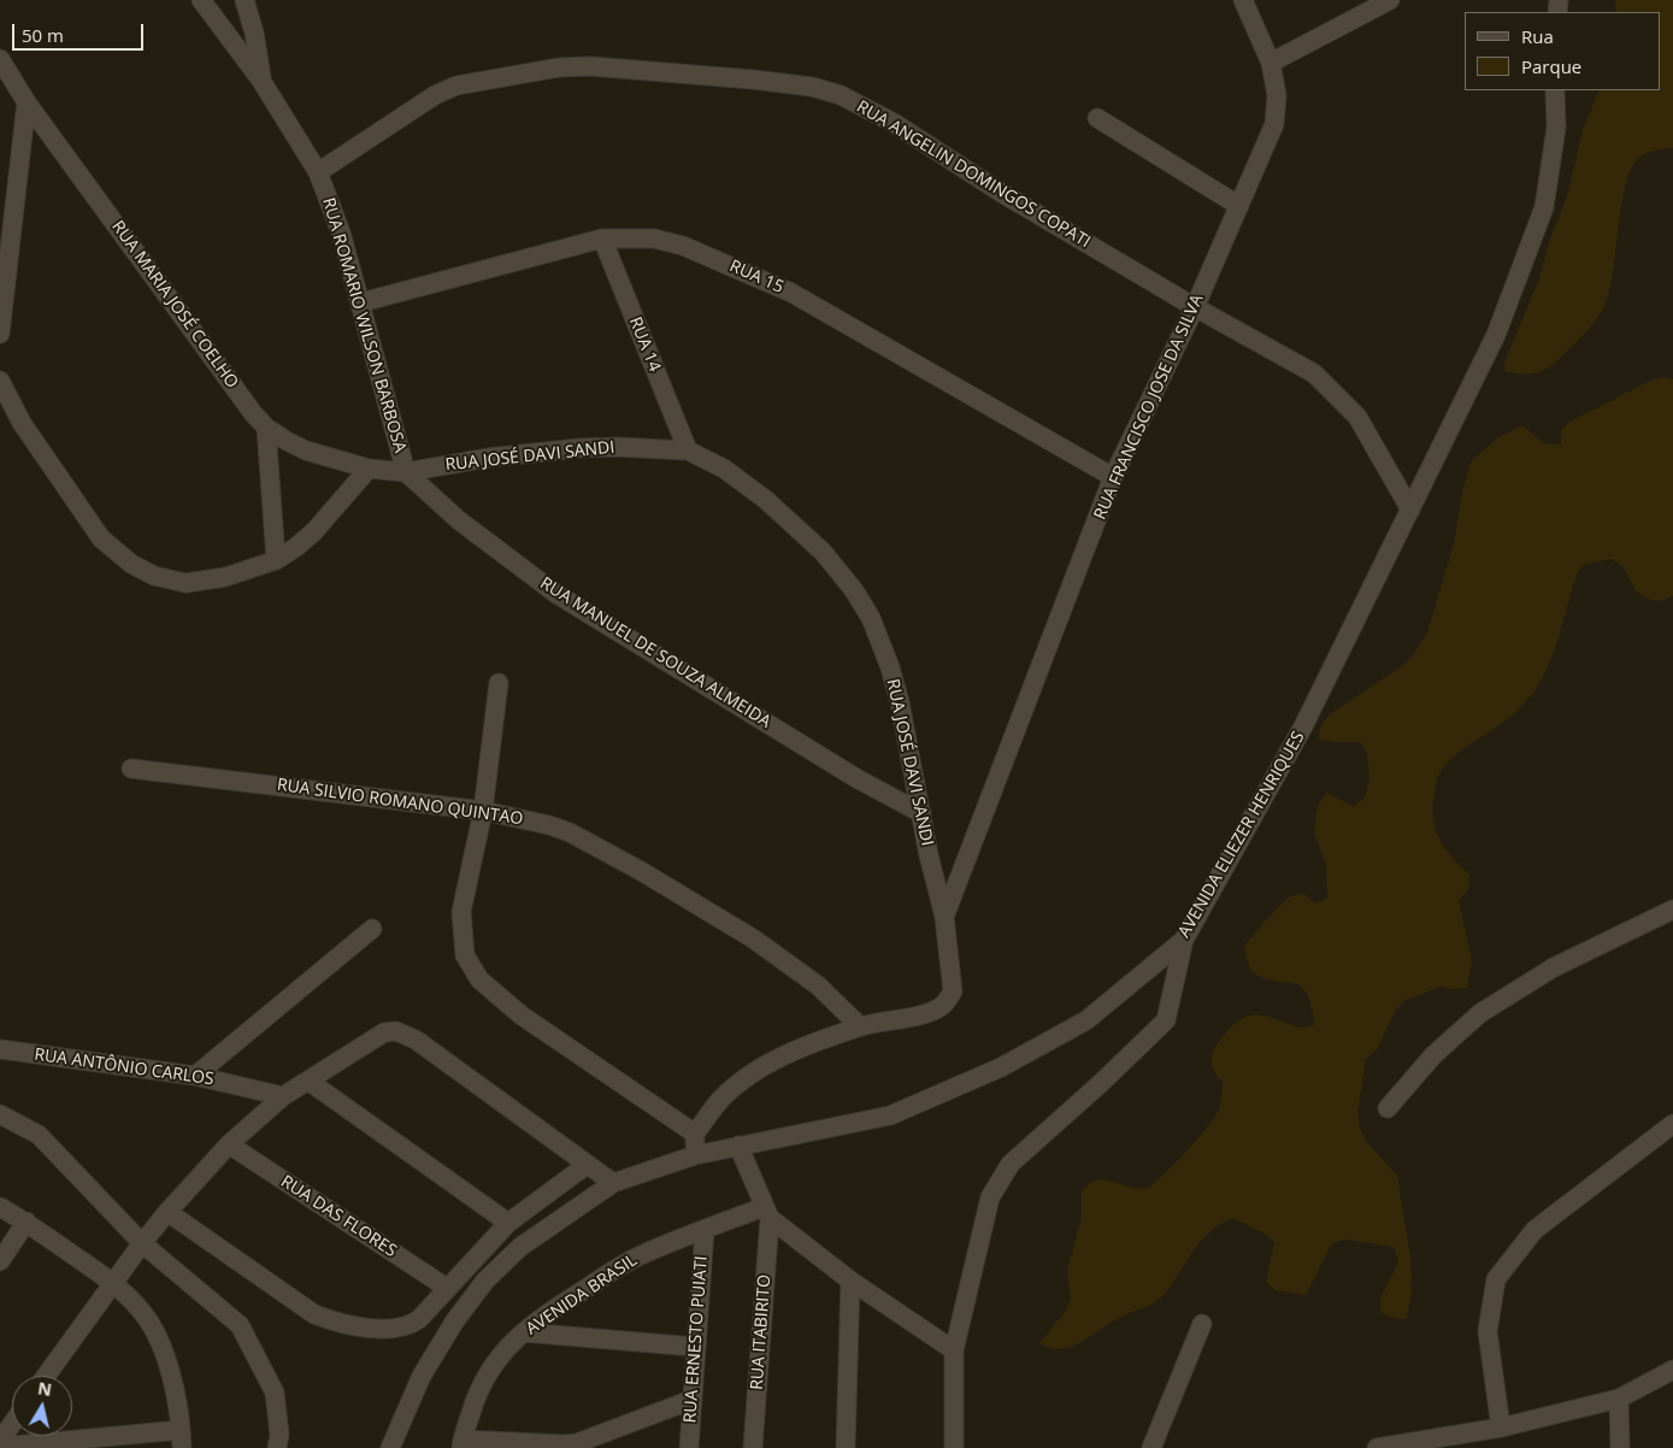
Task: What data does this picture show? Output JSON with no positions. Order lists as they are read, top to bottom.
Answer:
{
  "streets": {
    "street": [
      "RUA ANGELIN DOMINGOS COPATI",
      "RUA 15",
      "RUA MARIA JOSÉ COELHO",
      "RUA ROMARIO WILSON BARBOSA",
      "RUA 14",
      "RUA FRANCISCO JOSE DA SILVA",
      "RUA JOSÉ DAVI SANDI",
      "RUA MANUEL DE SOUZA ALMEIDA",
      "RUA SILVIO ROMANO QUINTAO",
      "AVENIDA ELIEZER HENRIQUES",
      "RUA ANTÔNIO CARLOS",
      "RUA DAS FLORES",
      "AVENIDA BRASIL",
      "RUA ITABIRITO",
      "RUA ERNESTO PUIATI"
    ]
  },
  "crossings": [
    ["RUA ANGELIN DOMINGOS COPATI", "RUA ROMARIO WILSON BARBOSA"],
    ["RUA ANGELIN DOMINGOS COPATI", "RUA FRANCISCO JOSE DA SILVA"],
    ["RUA ANGELIN DOMINGOS COPATI", "AVENIDA ELIEZER HENRIQUES"],
    ["RUA 15", "RUA ROMARIO WILSON BARBOSA"],
    ["RUA 15", "RUA 14"],
    ["RUA 15", "RUA FRANCISCO JOSE DA SILVA"],
    ["RUA MARIA JOSÉ COELHO", "RUA ROMARIO WILSON BARBOSA"],
    ["RUA MARIA JOSÉ COELHO", "RUA JOSÉ DAVI SANDI"],
    ["RUA MARIA JOSÉ COELHO", "RUA MANUEL DE SOUZA ALMEIDA"],
    ["RUA ROMARIO WILSON BARBOSA", "RUA JOSÉ DAVI SANDI"],
    ["RUA ROMARIO WILSON BARBOSA", "RUA MANUEL DE SOUZA ALMEIDA"],
    ["RUA 14", "RUA JOSÉ DAVI SANDI"],
    ["RUA FRANCISCO JOSE DA SILVA", "RUA JOSÉ DAVI SANDI"],
    ["RUA JOSÉ DAVI SANDI", "RUA MANUEL DE SOUZA ALMEIDA"],
    ["RUA JOSÉ DAVI SANDI", "RUA SILVIO ROMANO QUINTAO"],
    ["AVENIDA BRASIL", "RUA ITABIRITO"],
    ["AVENIDA BRASIL", "RUA ERNESTO PUIATI"]
  ],
  "legend": ["Rua", "Parque"],
  "scale_bar": "50 m",
  "north": "top"
}
